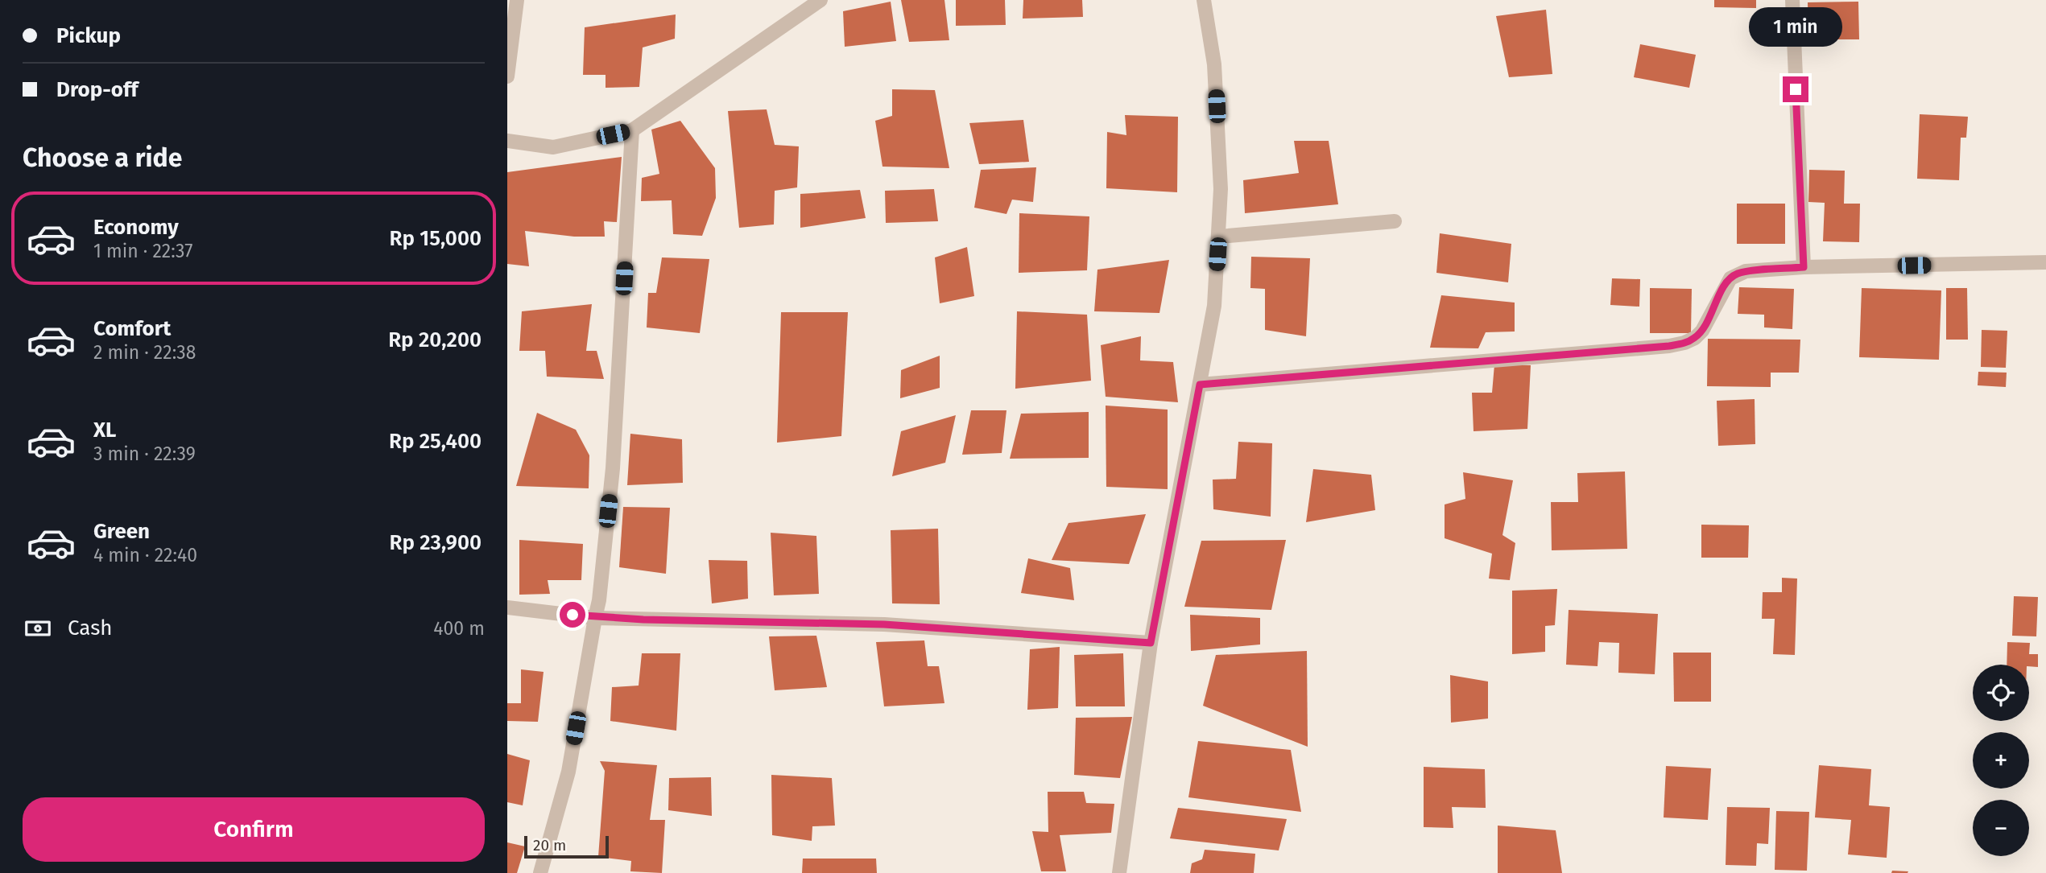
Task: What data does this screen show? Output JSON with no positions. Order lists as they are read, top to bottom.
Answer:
{
  "scale_bar": "20 m",
  "page": {
    "banner": ["Pickup", "Drop-off"],
    "bubble": "1 min",
    "heading": "Choose a ride",
    "list": [
      {
        "name": "Economy",
        "note": "1 min · 22:37",
        "value": "Rp 15,000"
      },
      {
        "name": "Comfort",
        "note": "2 min · 22:38",
        "value": "Rp 20,200"
      },
      {
        "name": "XL",
        "note": "3 min · 22:39",
        "value": "Rp 25,400"
      },
      {
        "name": "Green",
        "note": "4 min · 22:40",
        "value": "Rp 23,900"
      }
    ],
    "pay": ["Cash", "400 m"],
    "map_buttons": ["+", "−"],
    "buttons": "Confirm",
    "scale": "20 m"
  }
}
